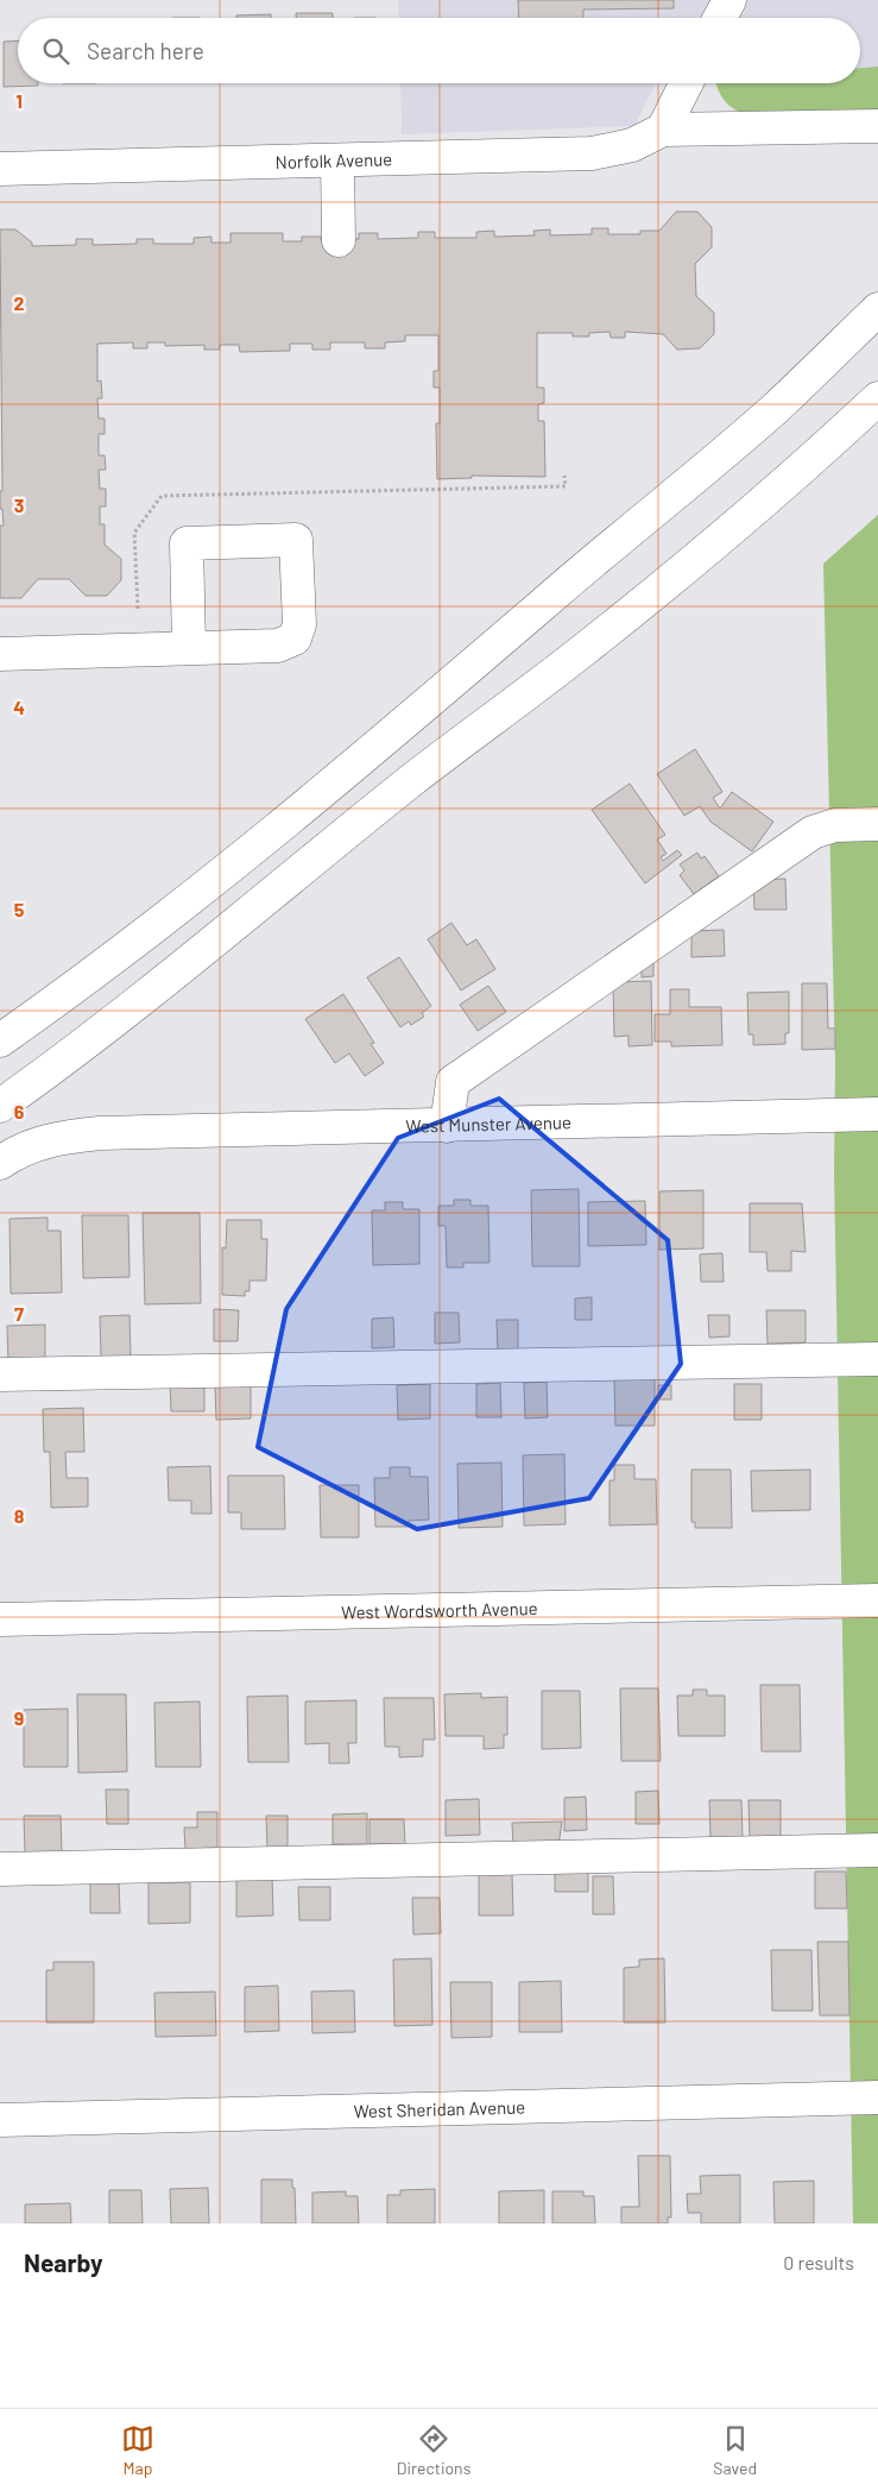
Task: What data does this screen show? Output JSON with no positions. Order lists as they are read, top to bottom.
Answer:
{
  "streets": {
    "main road": [
      "Norfolk Avenue",
      "West Munster Avenue",
      "West Wordsworth Avenue",
      "West Sheridan Avenue"
    ]
  },
  "page": {
    "search": "Search here",
    "heading": ["Nearby", "0 results"],
    "nav": ["Map", "Directions", "Saved"]
  },
  "grid": {
    "rows": [
      "1",
      "2",
      "3",
      "4",
      "5",
      "6",
      "7",
      "8",
      "9"
    ]
  }
}
